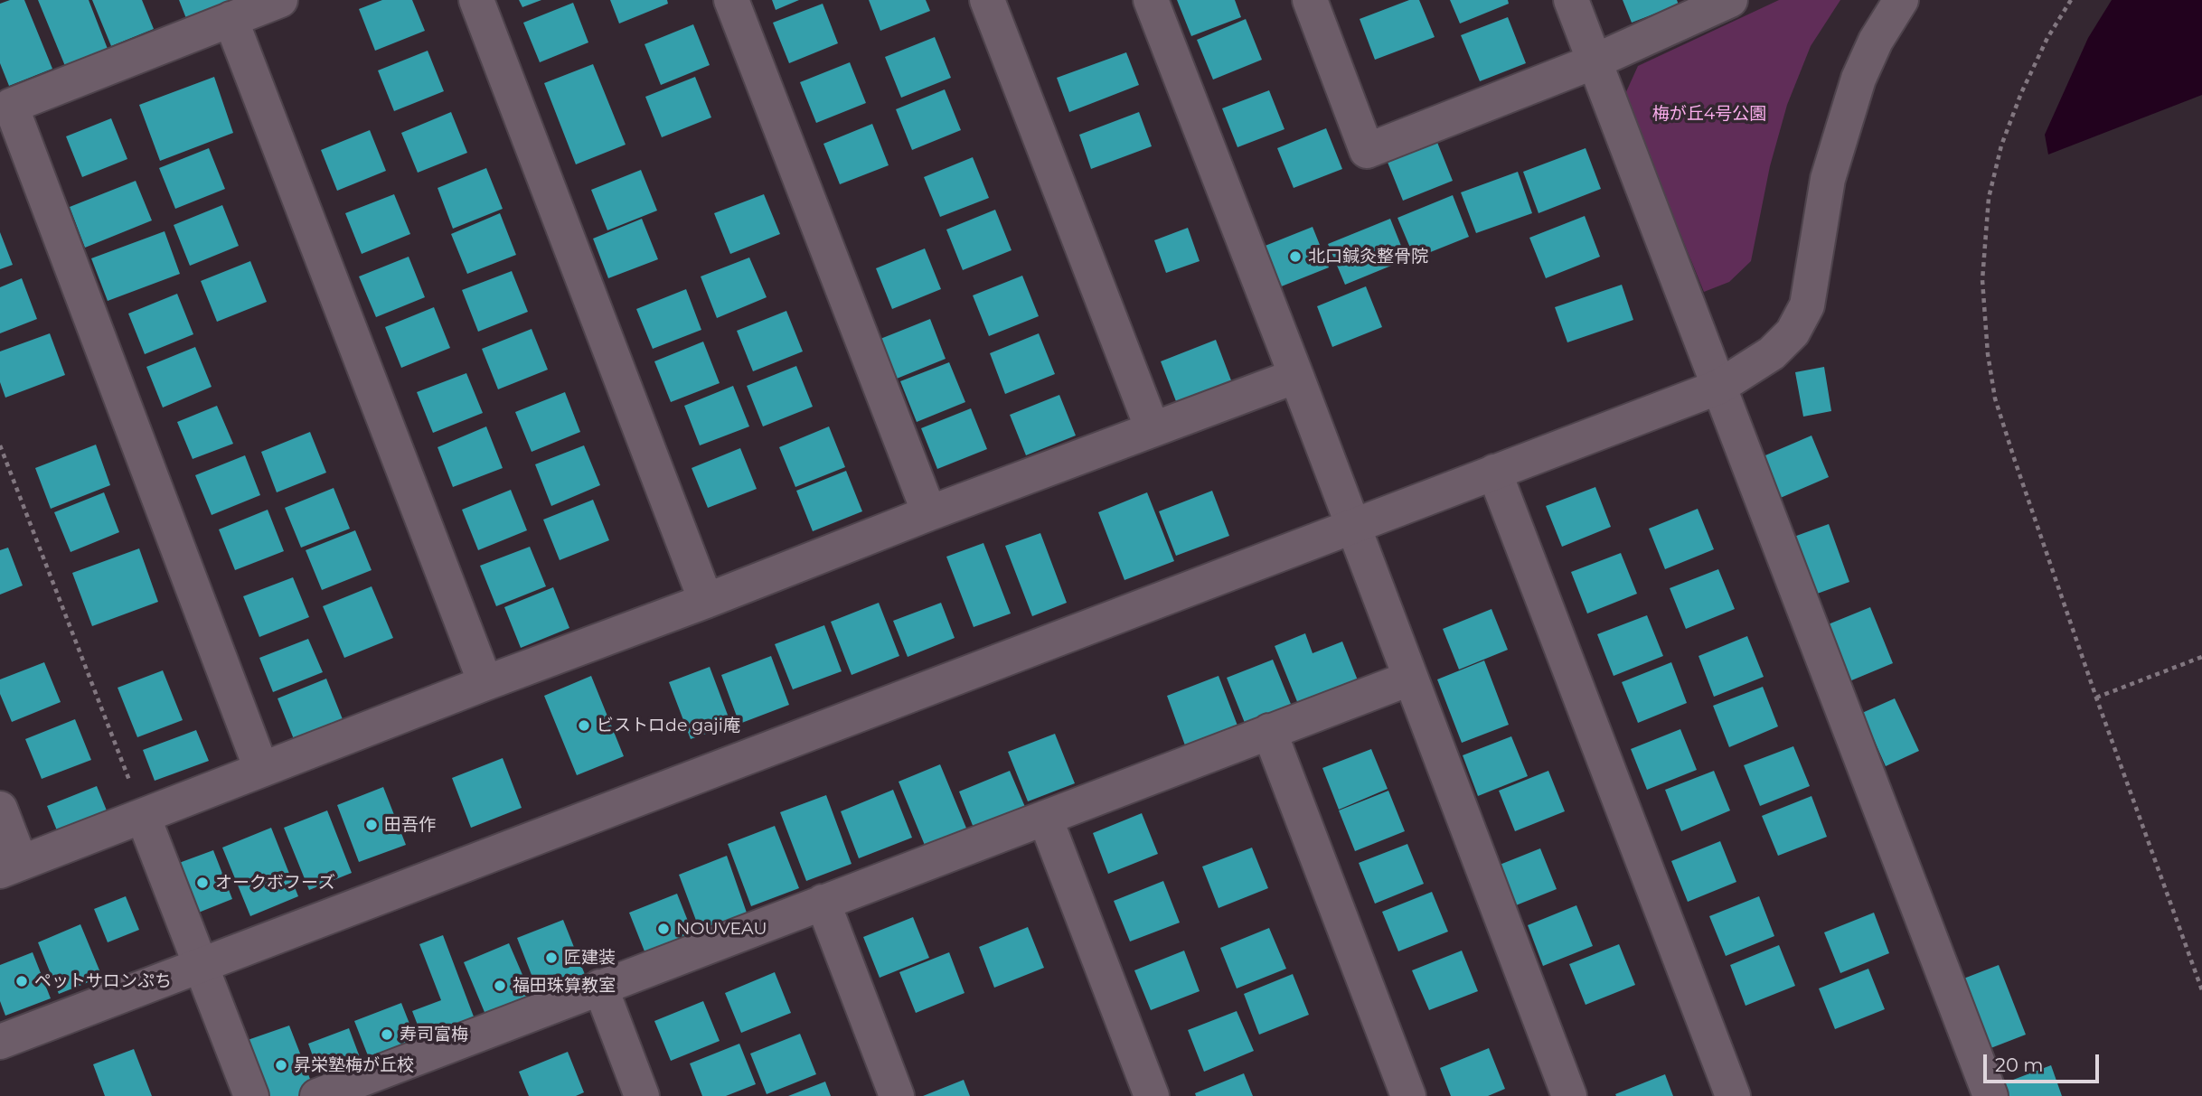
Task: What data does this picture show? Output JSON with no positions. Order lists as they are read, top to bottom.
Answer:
{
  "parks": ["梅が丘4号公園"],
  "places": [
    "北口鍼灸整骨院",
    "ビストロde gaji庵",
    "田吾作",
    "オークボフーズ",
    "NOUVEAU",
    "匠建装",
    "ペットサロンぷち",
    "福田珠算教室",
    "寿司富梅",
    "昇栄塾梅が丘校"
  ],
  "scale_bar": "20 m"
}
